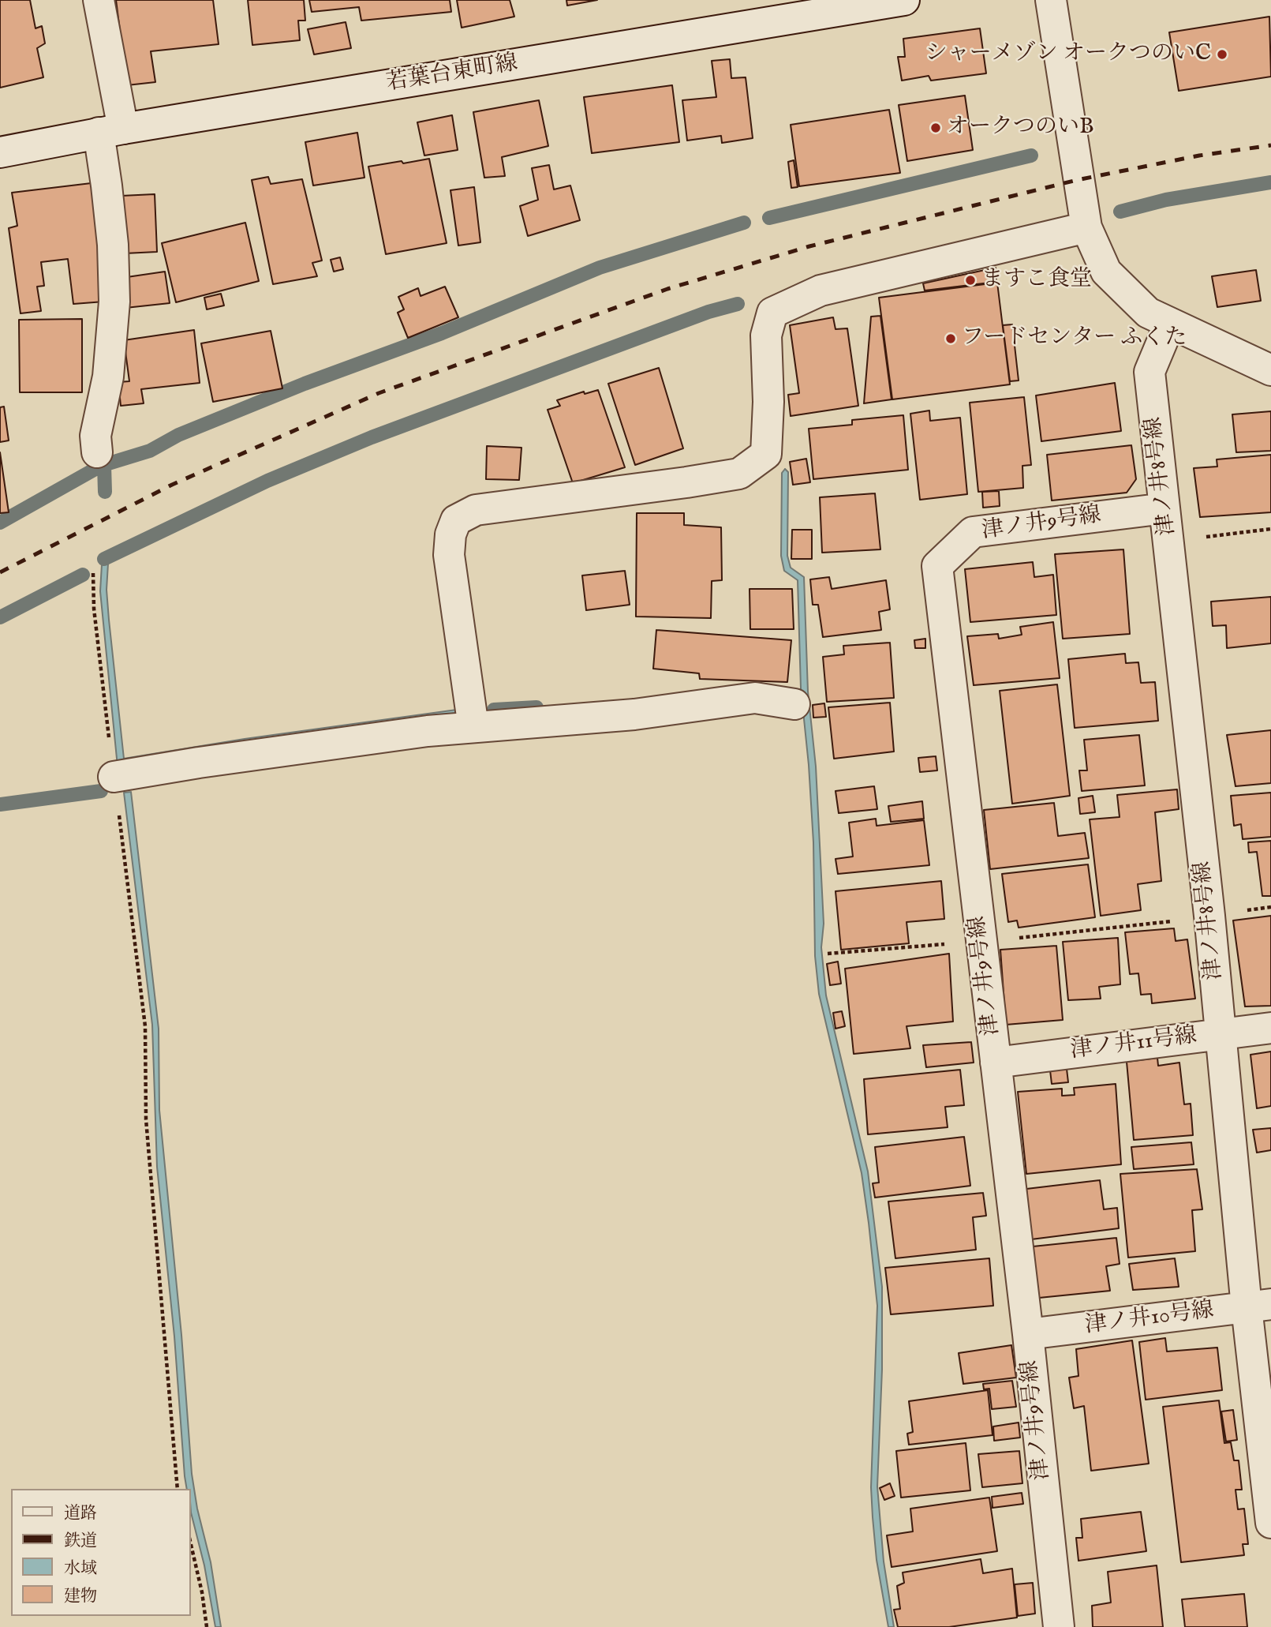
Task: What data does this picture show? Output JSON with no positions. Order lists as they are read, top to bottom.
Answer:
{
  "streets": {
    "street": [
      "若葉台東町線",
      "津ノ井8号線",
      "津ノ井9号線",
      "津ノ井11号線",
      "津ノ井10号線"
    ]
  },
  "crossings": [
    ["津ノ井8号線", "津ノ井9号線"],
    ["津ノ井8号線", "津ノ井11号線"],
    ["津ノ井8号線", "津ノ井10号線"],
    ["津ノ井9号線", "津ノ井11号線"],
    ["津ノ井9号線", "津ノ井10号線"]
  ],
  "places": [
    "シャーメゾン オークつのいC",
    "オークつのいB",
    "ますこ食堂",
    "フードセンター ふくた"
  ],
  "legend": [
    "道路",
    "鉄道",
    "水域",
    "建物"
  ]
}
